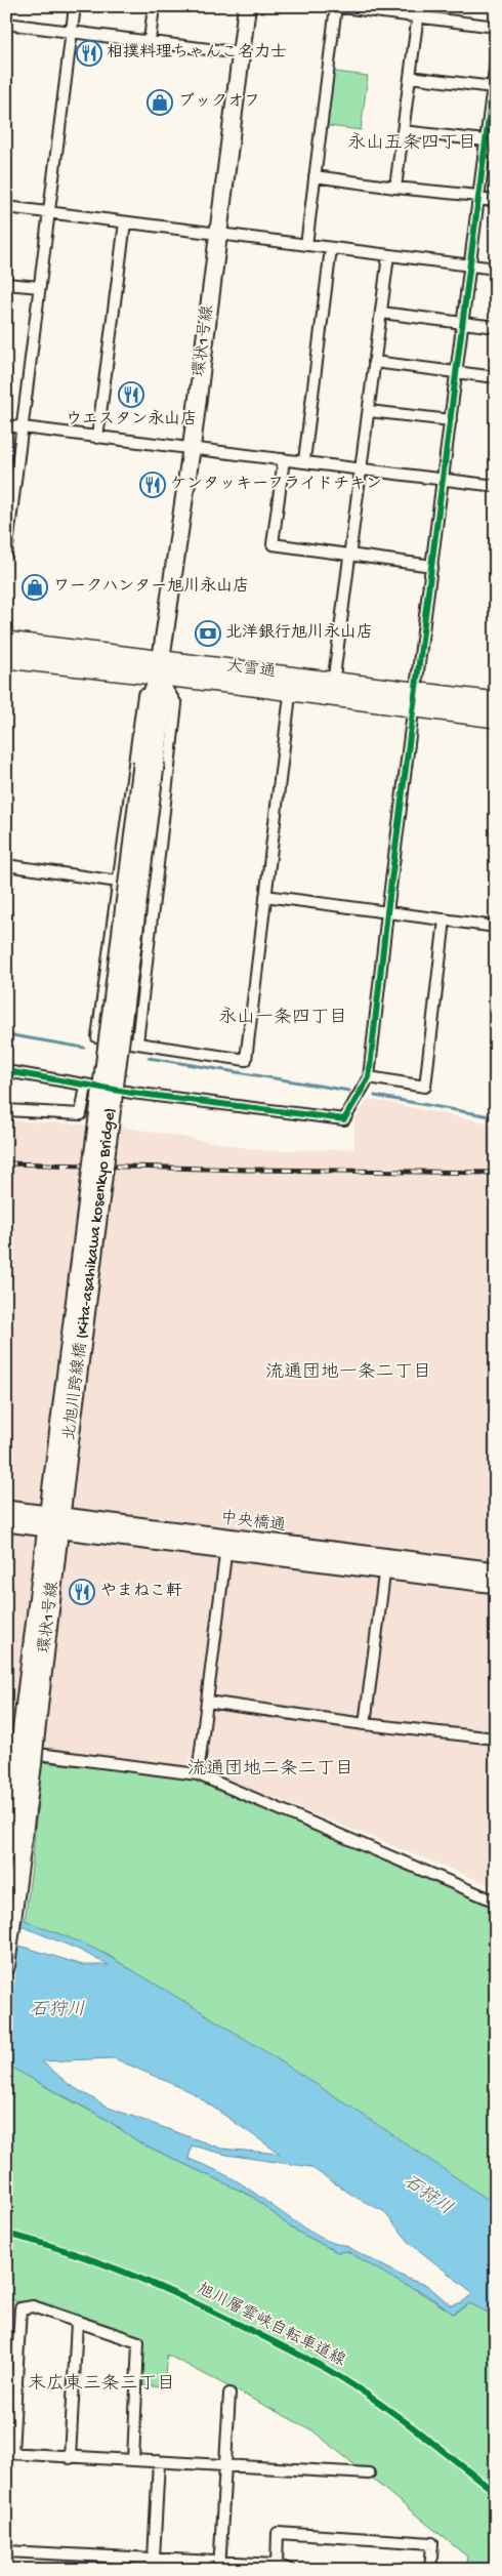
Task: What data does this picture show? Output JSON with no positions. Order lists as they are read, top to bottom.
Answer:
{
  "streets": {
    "highway": ["大雪通"],
    "main road": ["環状1号線", "北旭川跨線橋 (Kita-asahikawa kosenkyo Bridge)"],
    "street": ["中央橋通"],
    "cycle path": ["旭川層雲峡自転車道線"]
  },
  "crossings": [
    ["環状1号線", "大雪通"],
    ["環状1号線", "北旭川跨線橋 (Kita-asahikawa kosenkyo Bridge)"],
    ["環状1号線", "中央橋通"]
  ],
  "districts": [
    "永山五条四丁目",
    "永山一条四丁目",
    "流通団地一条二丁目",
    "流通団地二条二丁目",
    "末広東三条三丁目"
  ],
  "water": ["石狩川"],
  "places": {
    "restaurant": [
      "相撲料理ちゃんこ名力士",
      "ウエスタン永山店",
      "ケンタッキーフライドチキン",
      "やまねこ軒"
    ],
    "shop": ["ブックオフ", "ワークハンター旭川永山店"],
    "bank": ["北洋銀行旭川永山店"]
  }
}
